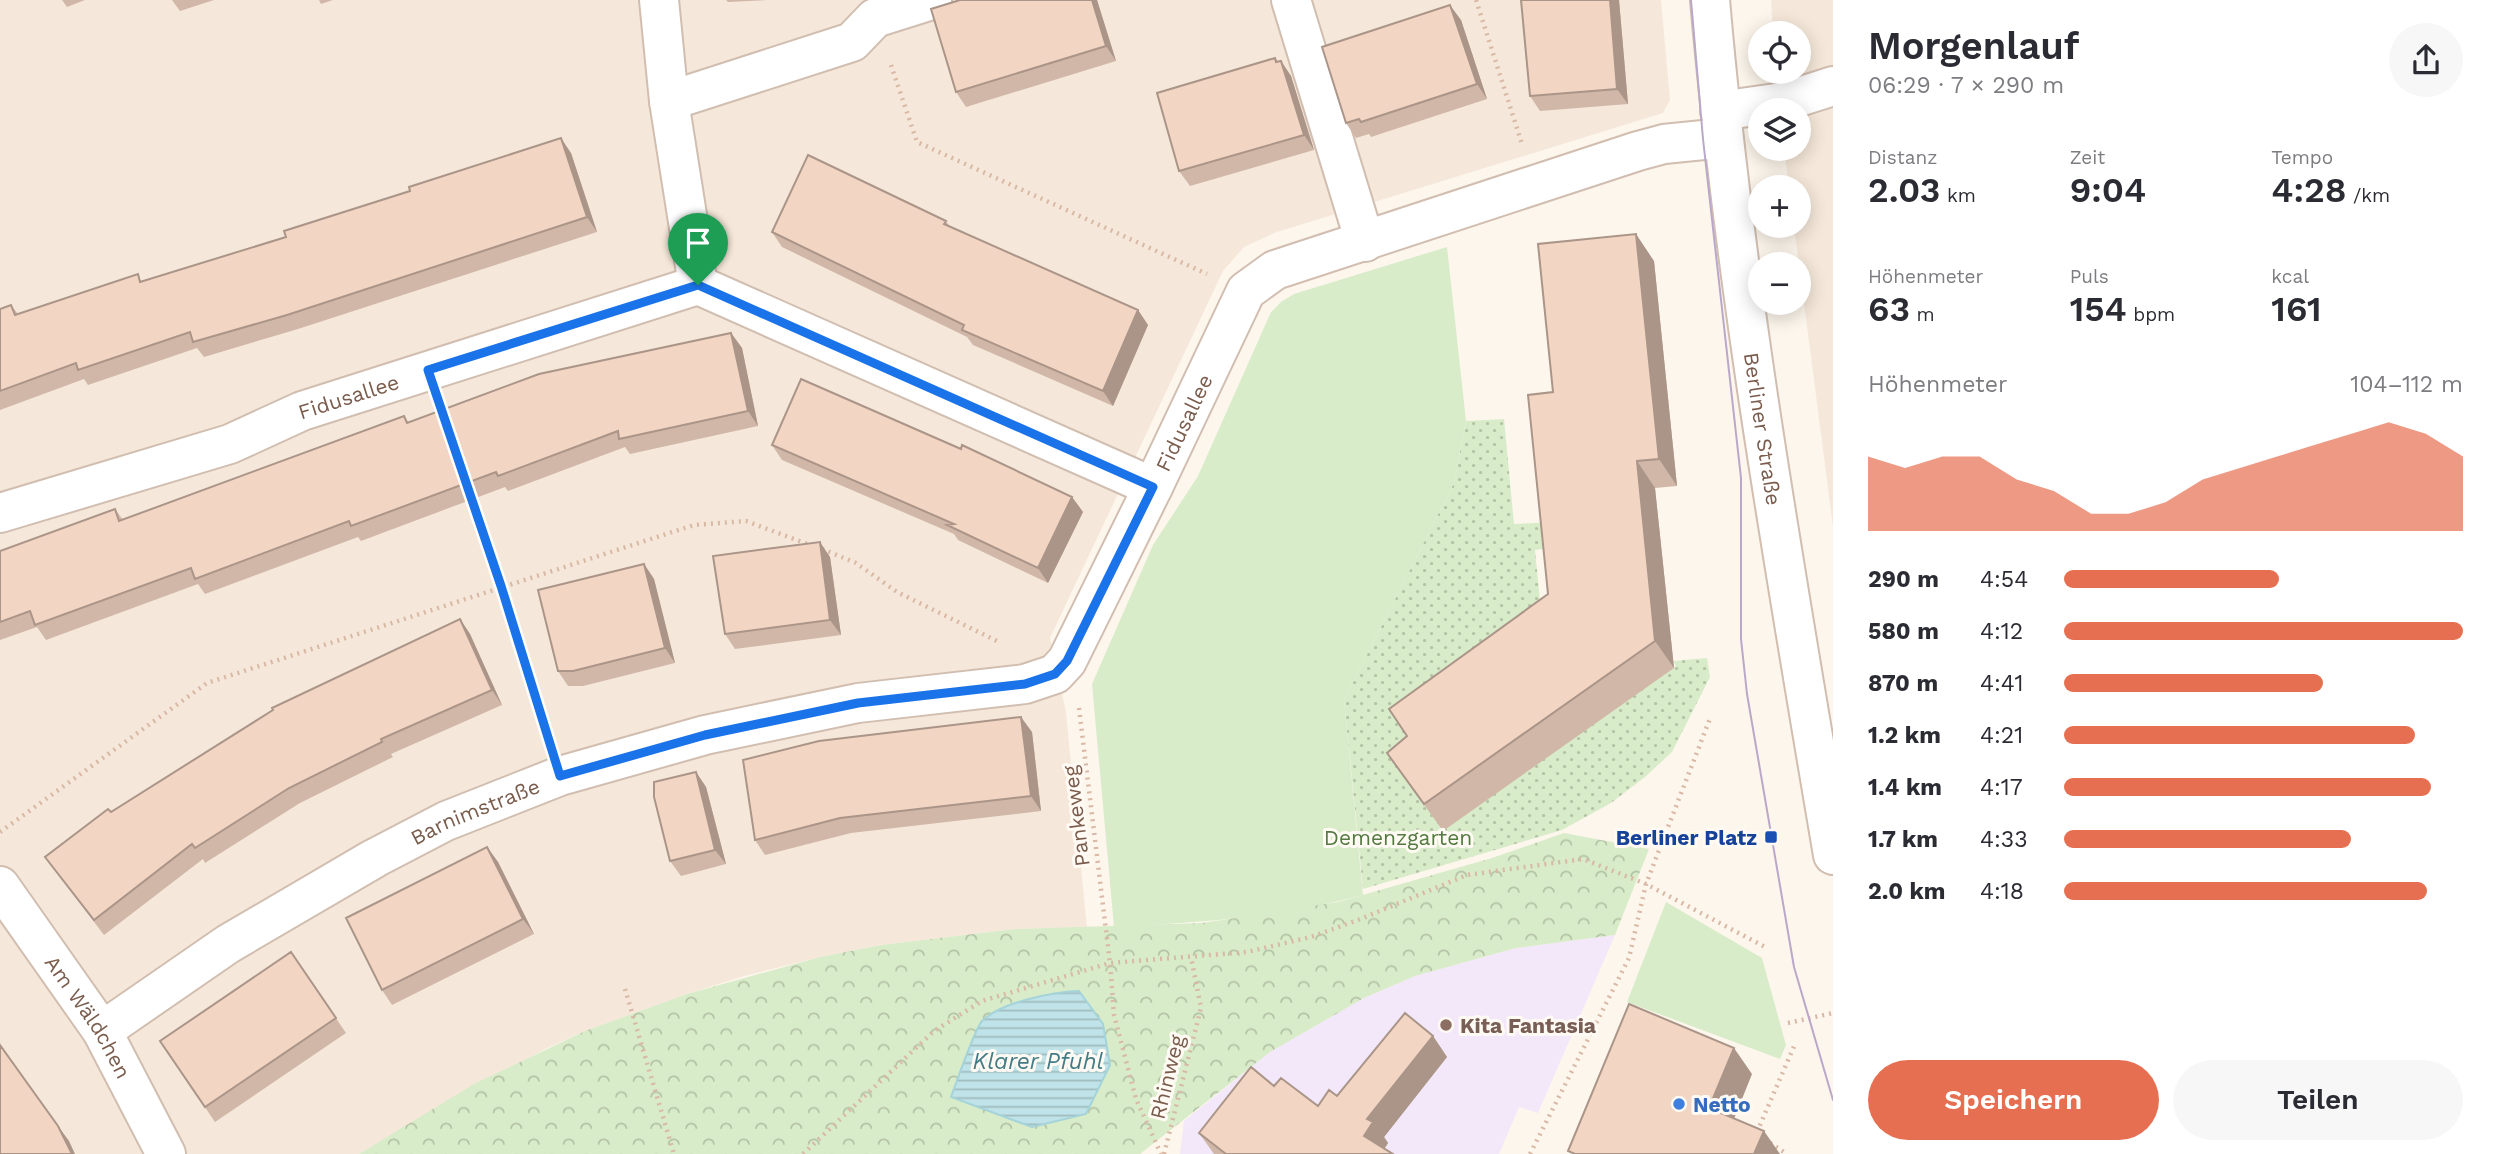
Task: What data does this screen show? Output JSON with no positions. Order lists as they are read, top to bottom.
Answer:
{
  "streets": {
    "street": [
      "Fidusallee",
      "Berliner Straße",
      "Barnimstraße",
      "Am Wäldchen"
    ],
    "path": ["Pankeweg", "Rhinweg"]
  },
  "crossings": [
    ["Fidusallee", "Berliner Straße"],
    ["Barnimstraße", "Pankeweg"],
    ["Barnimstraße", "Am Wäldchen"],
    ["Pankeweg", "Rhinweg"]
  ],
  "water": ["Klarer Pfuhl"],
  "parks": ["Demenzgarten"],
  "places": {
    "transit": ["Berliner Platz"],
    "other": ["Kita Fantasia", "Netto"]
  },
  "page": {
    "heading": ["Morgenlauf", "06:29 · 7 × 290 m"],
    "map_buttons": ["+", "−"],
    "stats": [
      ["Distanz", "2.03 km"],
      ["Zeit", "9:04"],
      ["Tempo", "4:28 /km"],
      ["Höhenmeter", "63 m"],
      ["Puls", "154 bpm"],
      ["kcal", "161"]
    ],
    "chart": ["Höhenmeter", "104–112 m"],
    "list": [
      {
        "name": "290 m",
        "note": "4:54"
      },
      {
        "name": "580 m",
        "note": "4:12"
      },
      {
        "name": "870 m",
        "note": "4:41"
      },
      {
        "name": "1.2 km",
        "note": "4:21"
      },
      {
        "name": "1.4 km",
        "note": "4:17"
      },
      {
        "name": "1.7 km",
        "note": "4:33"
      },
      {
        "name": "2.0 km",
        "note": "4:18"
      }
    ],
    "buttons": ["Speichern", "Teilen"]
  }
}
